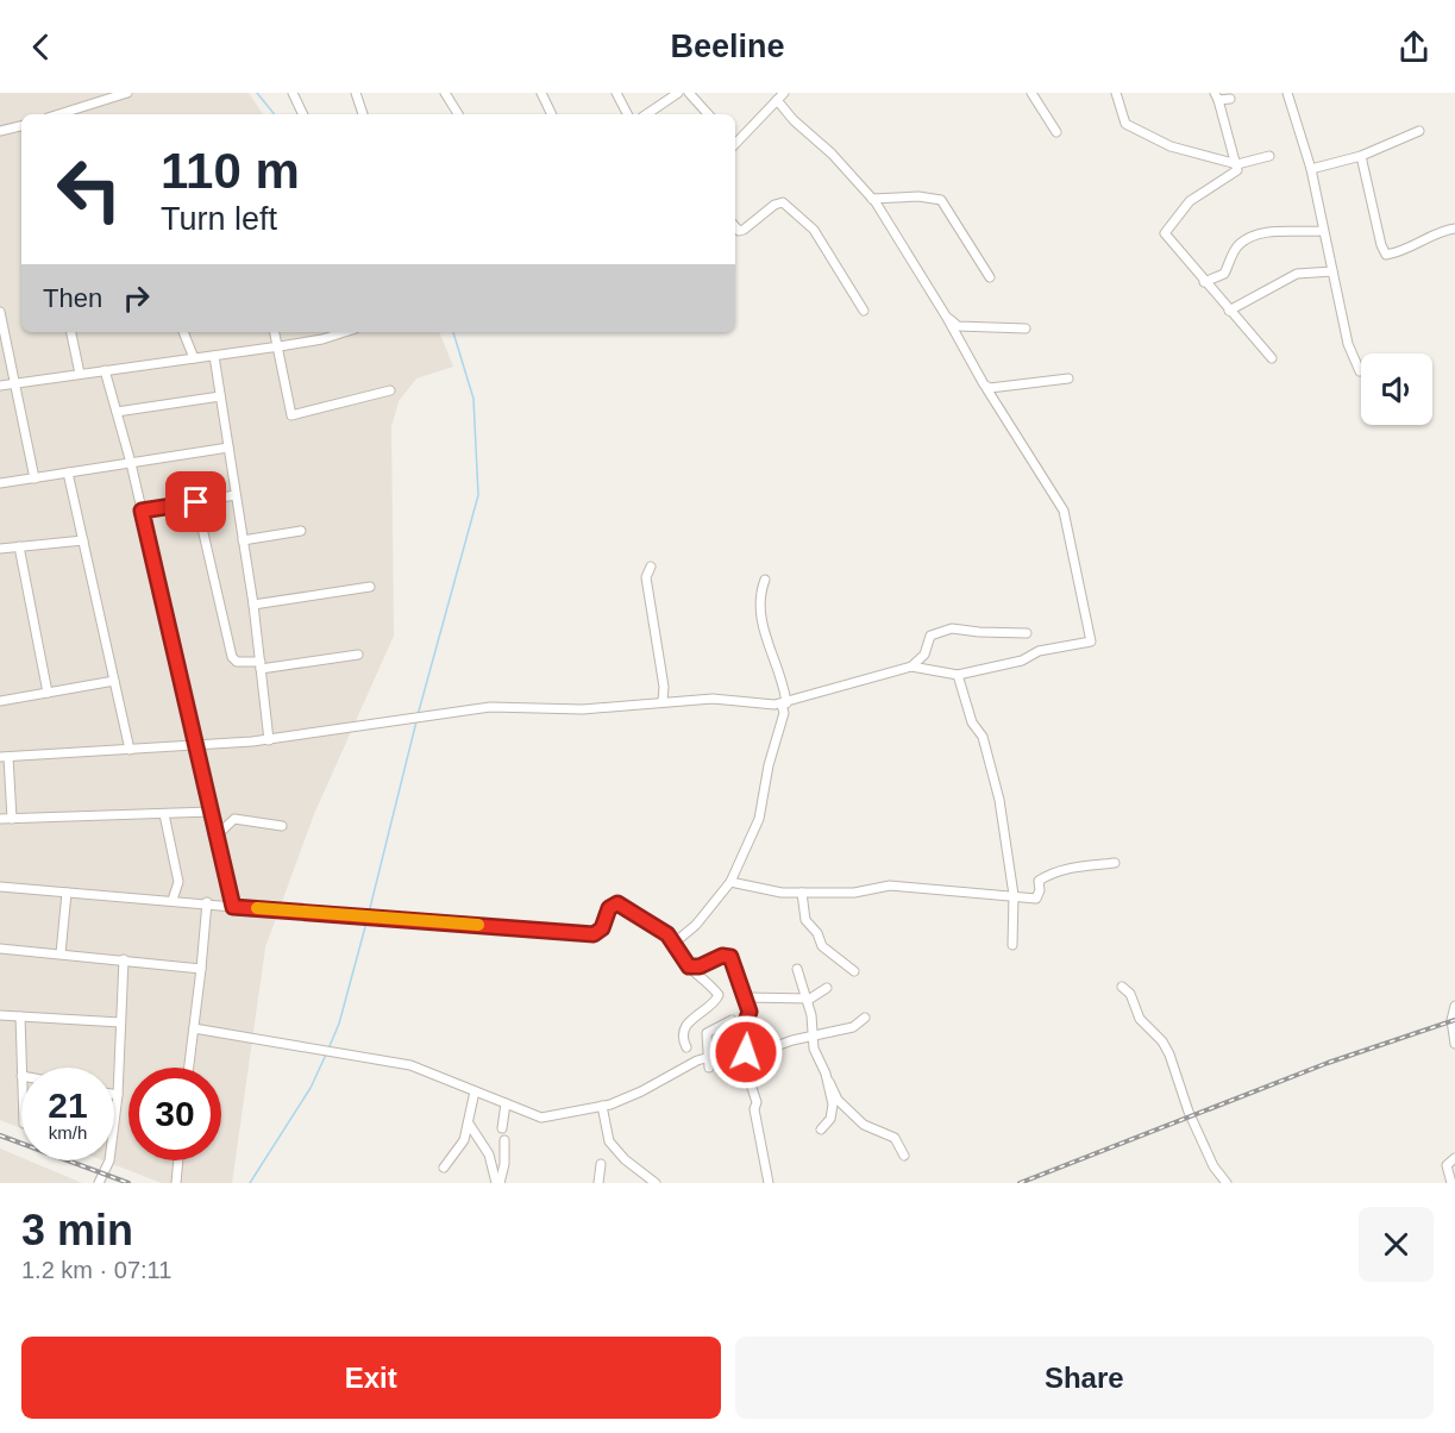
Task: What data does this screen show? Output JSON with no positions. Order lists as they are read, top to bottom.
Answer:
{
  "page": {
    "header": "Beeline",
    "turn": ["110 m", "Turn left"],
    "then": "Then",
    "speed": "21 km/h",
    "limit": "30",
    "heading": ["3 min", "1.2 km · 07:11"],
    "buttons": ["Exit", "Share"]
  }
}
